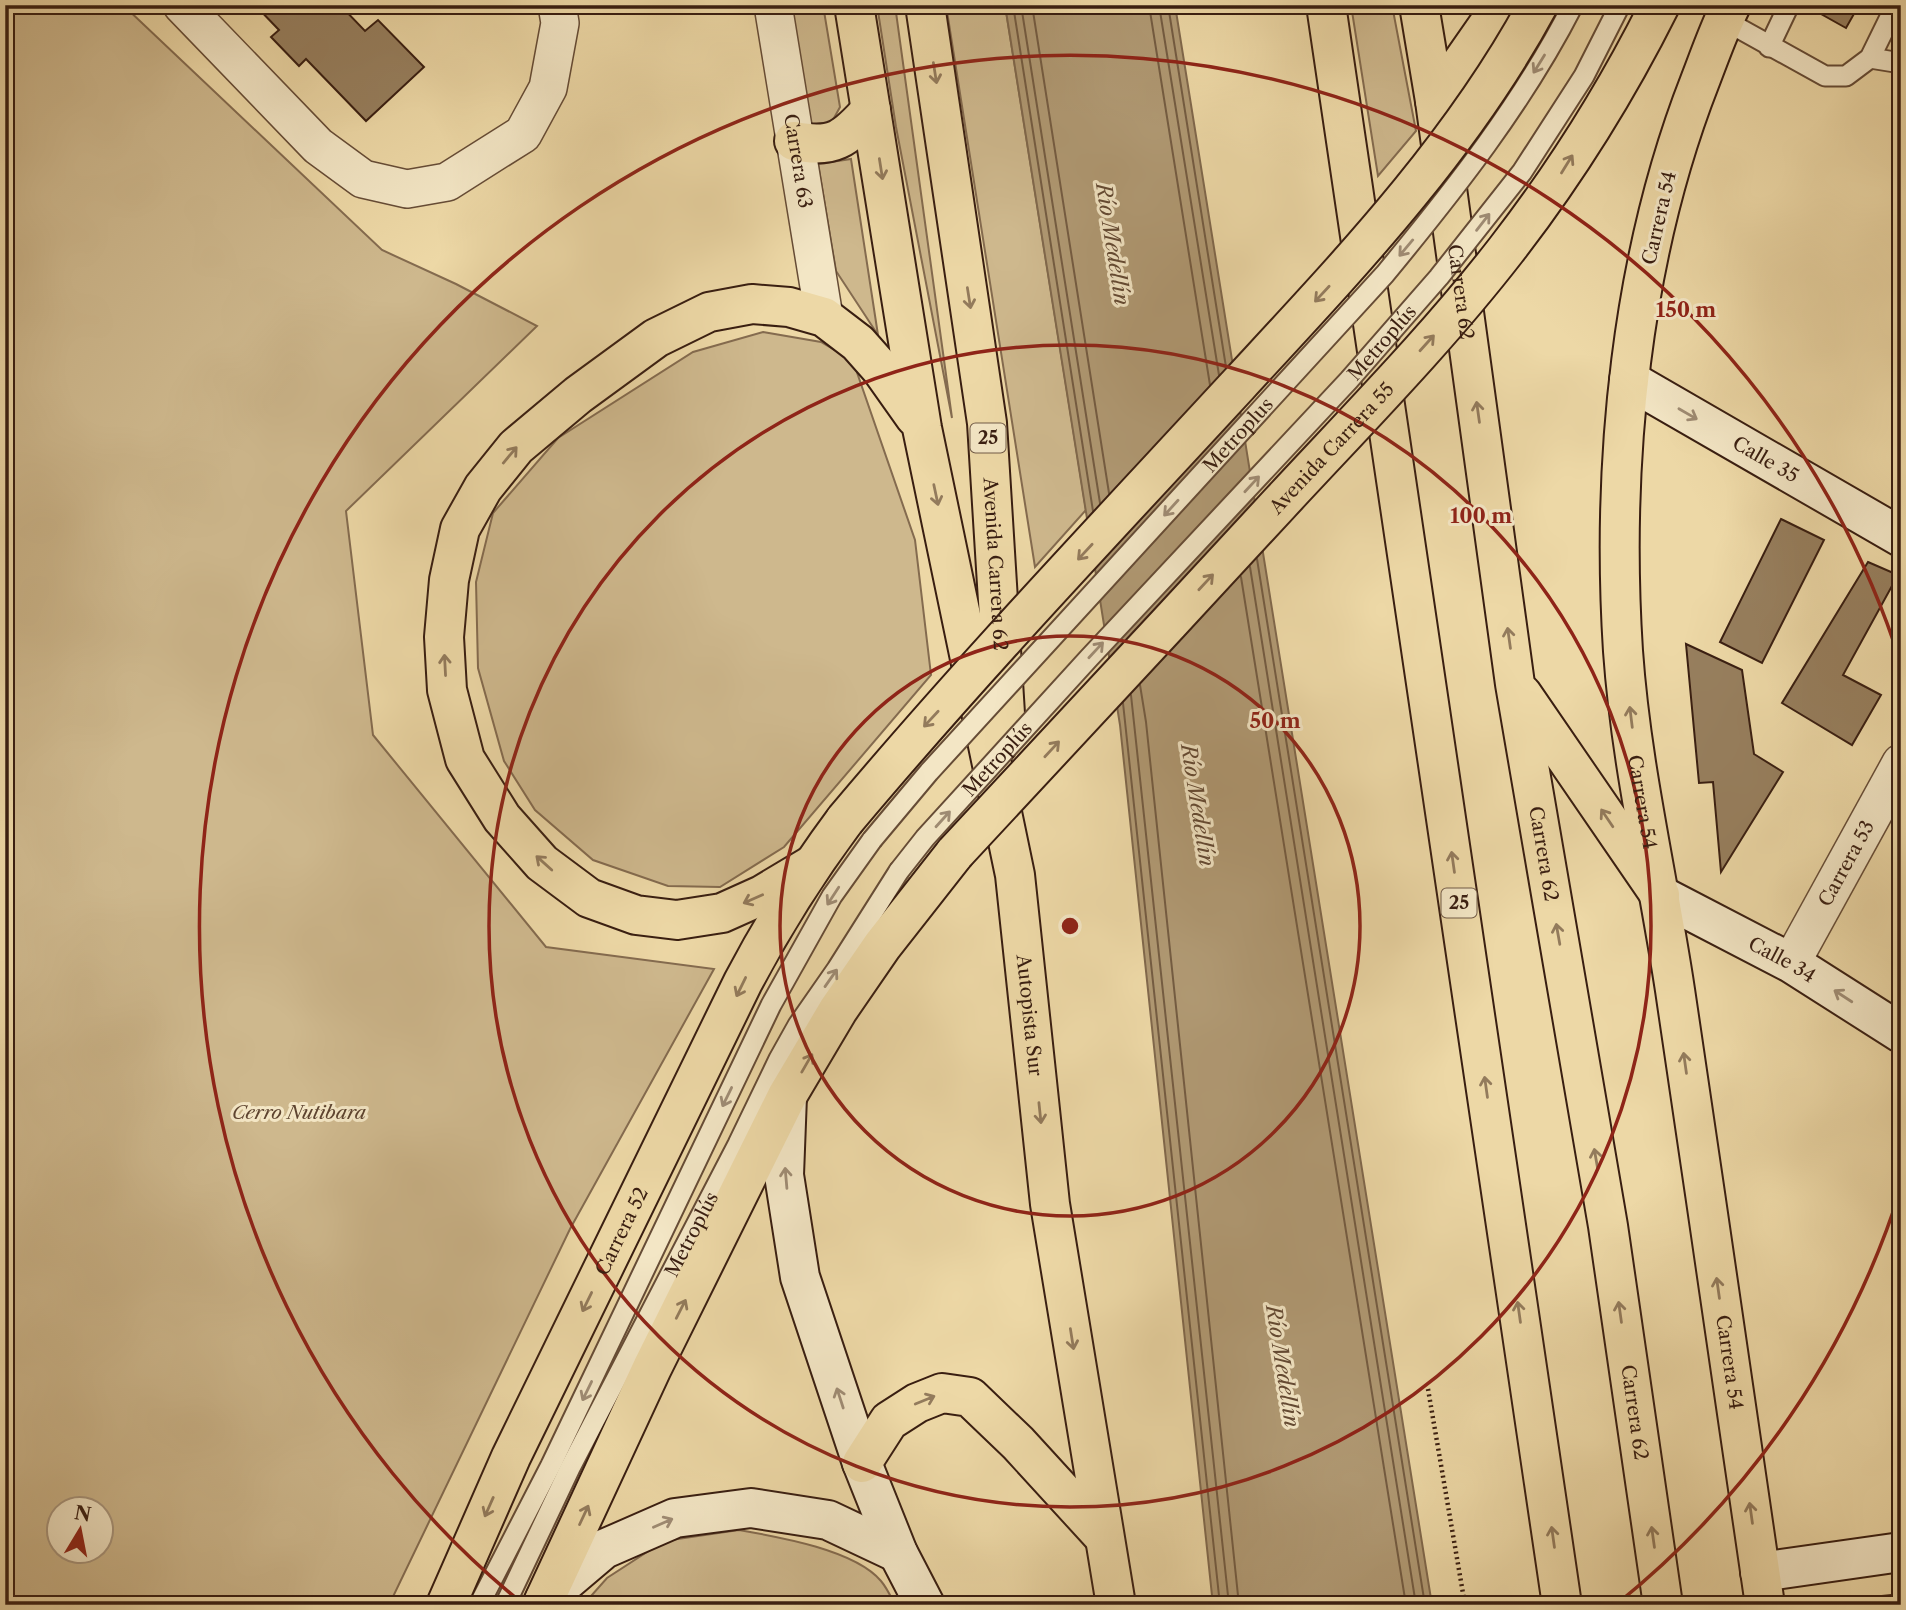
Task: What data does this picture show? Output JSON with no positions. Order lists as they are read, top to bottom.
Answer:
{
  "streets": {
    "main road": [
      "Carrera 54",
      "Carrera 62",
      "25",
      "Avenida Carrera 55",
      "Avenida Carrera 62",
      "Autopista Sur",
      "Carrera 52"
    ],
    "street": [
      "Carrera 63",
      "Calle 35",
      "Carrera 53",
      "Calle 34"
    ],
    "lane": ["Metroplús", "Metroplus"]
  },
  "crossings": [
    ["Carrera 54", "Calle 35"],
    ["Carrera 54", "Calle 34"],
    ["Metroplús", "Metroplus"],
    ["Metroplús", "Carrera 52"],
    ["Metroplus", "Carrera 52"],
    ["25", "Autopista Sur"],
    ["Avenida Carrera 62", "Autopista Sur"],
    ["Carrera 53", "Calle 34"]
  ],
  "one_way": [
    "Metroplus",
    "Calle 35",
    "Calle 34",
    "Autopista Sur"
  ],
  "water": ["Río Medellín"],
  "parks": ["Cerro Nutibara"],
  "north": "top",
  "rings": ["150 m", "100 m", "50 m"]
}
